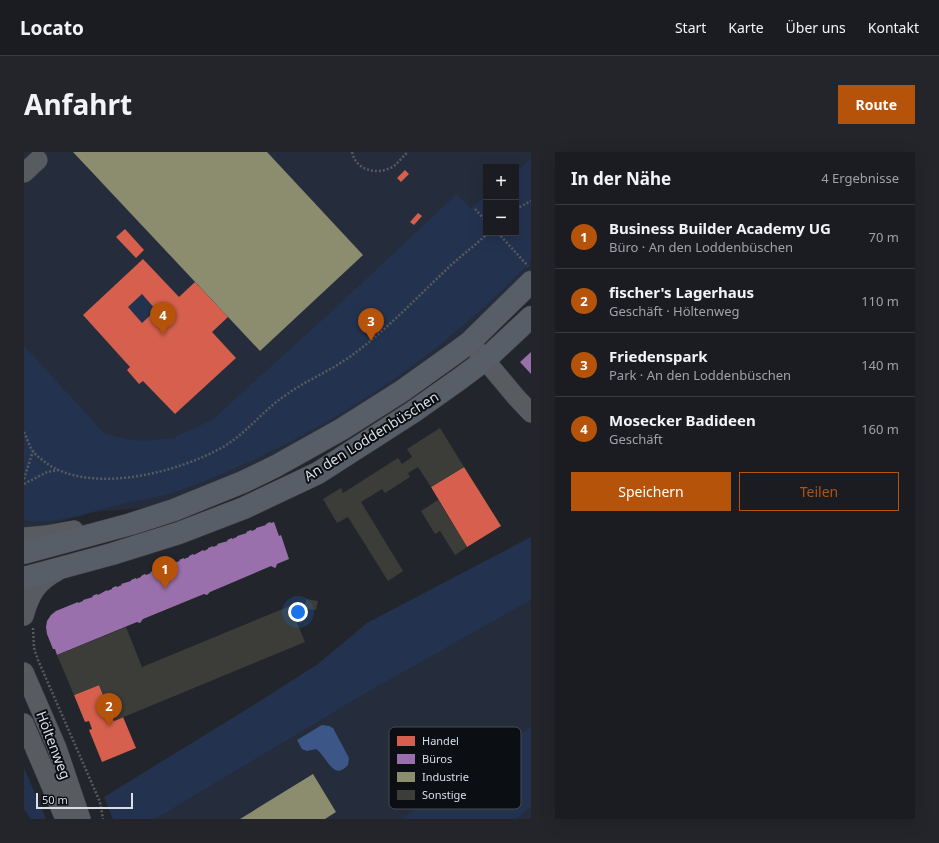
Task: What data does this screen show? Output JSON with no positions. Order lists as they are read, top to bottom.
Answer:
{
  "streets": {
    "main road": ["An den Loddenbüschen"],
    "street": ["Höltenweg"]
  },
  "legend": [
    "Handel",
    "Büros",
    "Industrie",
    "Sonstige"
  ],
  "scale_bar": "50 m",
  "page": {
    "header": "Locato",
    "nav": [
      "Start",
      "Karte",
      "Über uns",
      "Kontakt"
    ],
    "title": "Anfahrt",
    "buttons": [
      "Route",
      ["Speichern", "Teilen"]
    ],
    "heading": ["In der Nähe", "4 Ergebnisse"],
    "map_buttons": ["+", "−"],
    "list": [
      {
        "mark": "1",
        "name": "Business Builder Academy UG",
        "note": "Büro · An den Loddenbüschen",
        "value": "70 m"
      },
      {
        "mark": "2",
        "name": "fischer's Lagerhaus",
        "note": "Geschäft · Höltenweg",
        "value": "110 m"
      },
      {
        "mark": "3",
        "name": "Friedenspark",
        "note": "Park · An den Loddenbüschen",
        "value": "140 m"
      },
      {
        "mark": "4",
        "name": "Mosecker Badideen",
        "note": "Geschäft",
        "value": "160 m"
      }
    ],
    "pins": [
      "4",
      "3",
      "1",
      "2"
    ],
    "scale": "50 m"
  }
}
